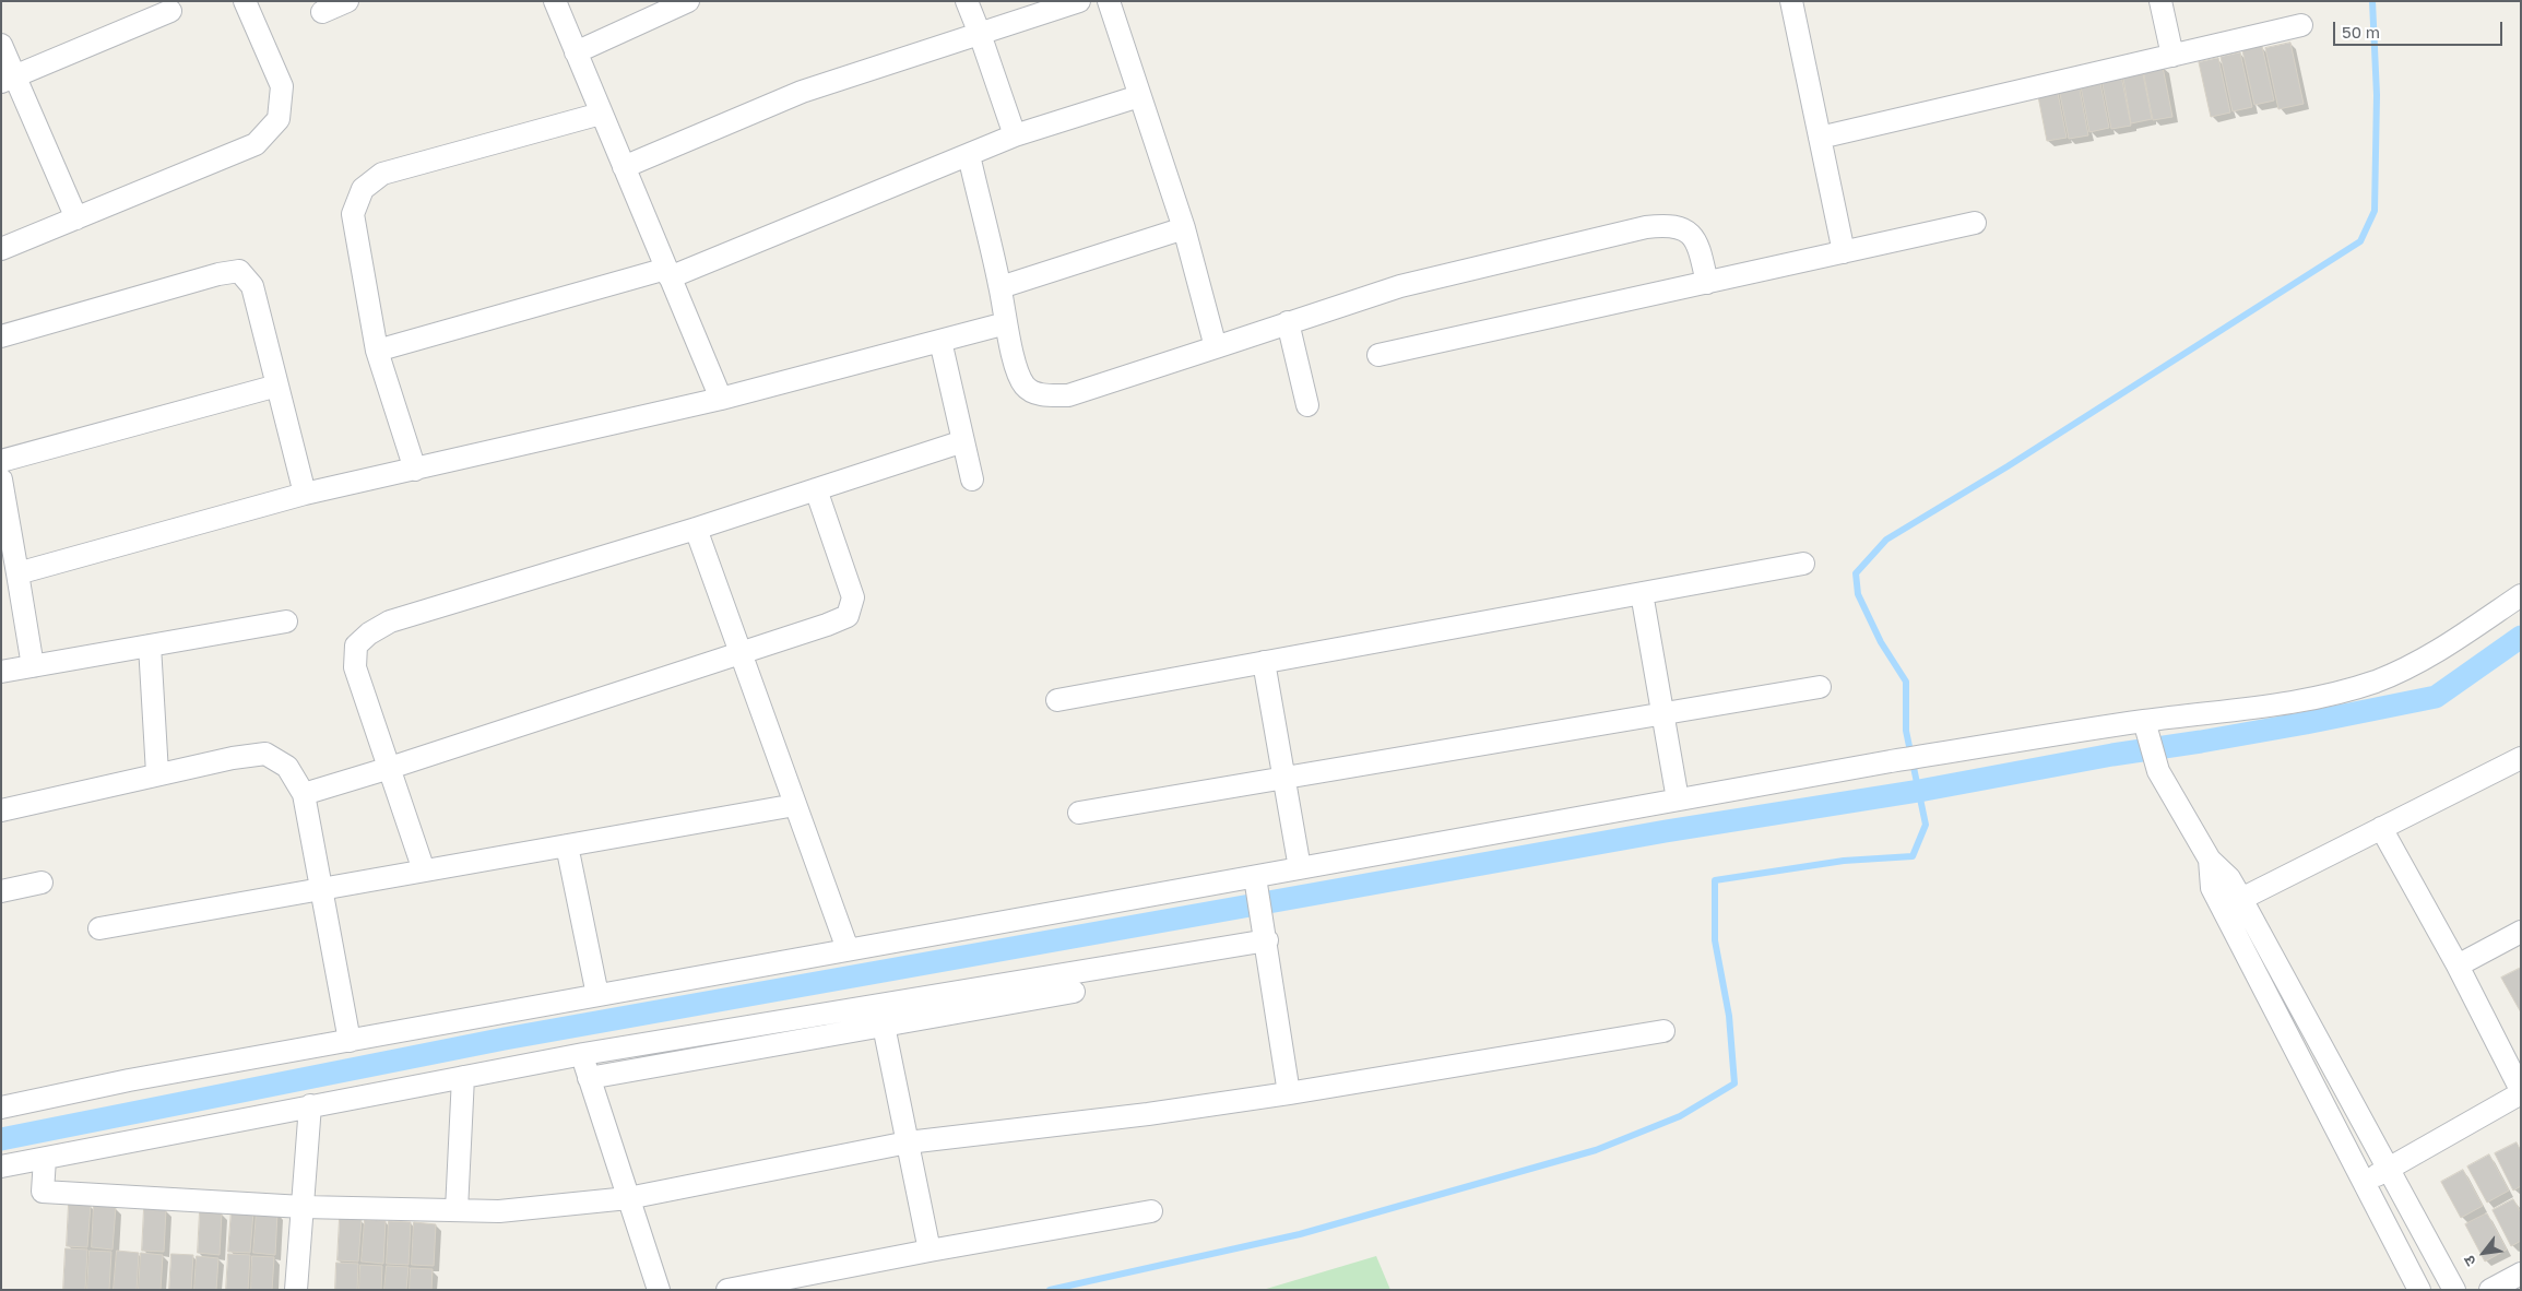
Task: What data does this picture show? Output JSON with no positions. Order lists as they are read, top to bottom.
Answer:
{
  "scale_bar": "50 m",
  "north": "bottom left"
}
